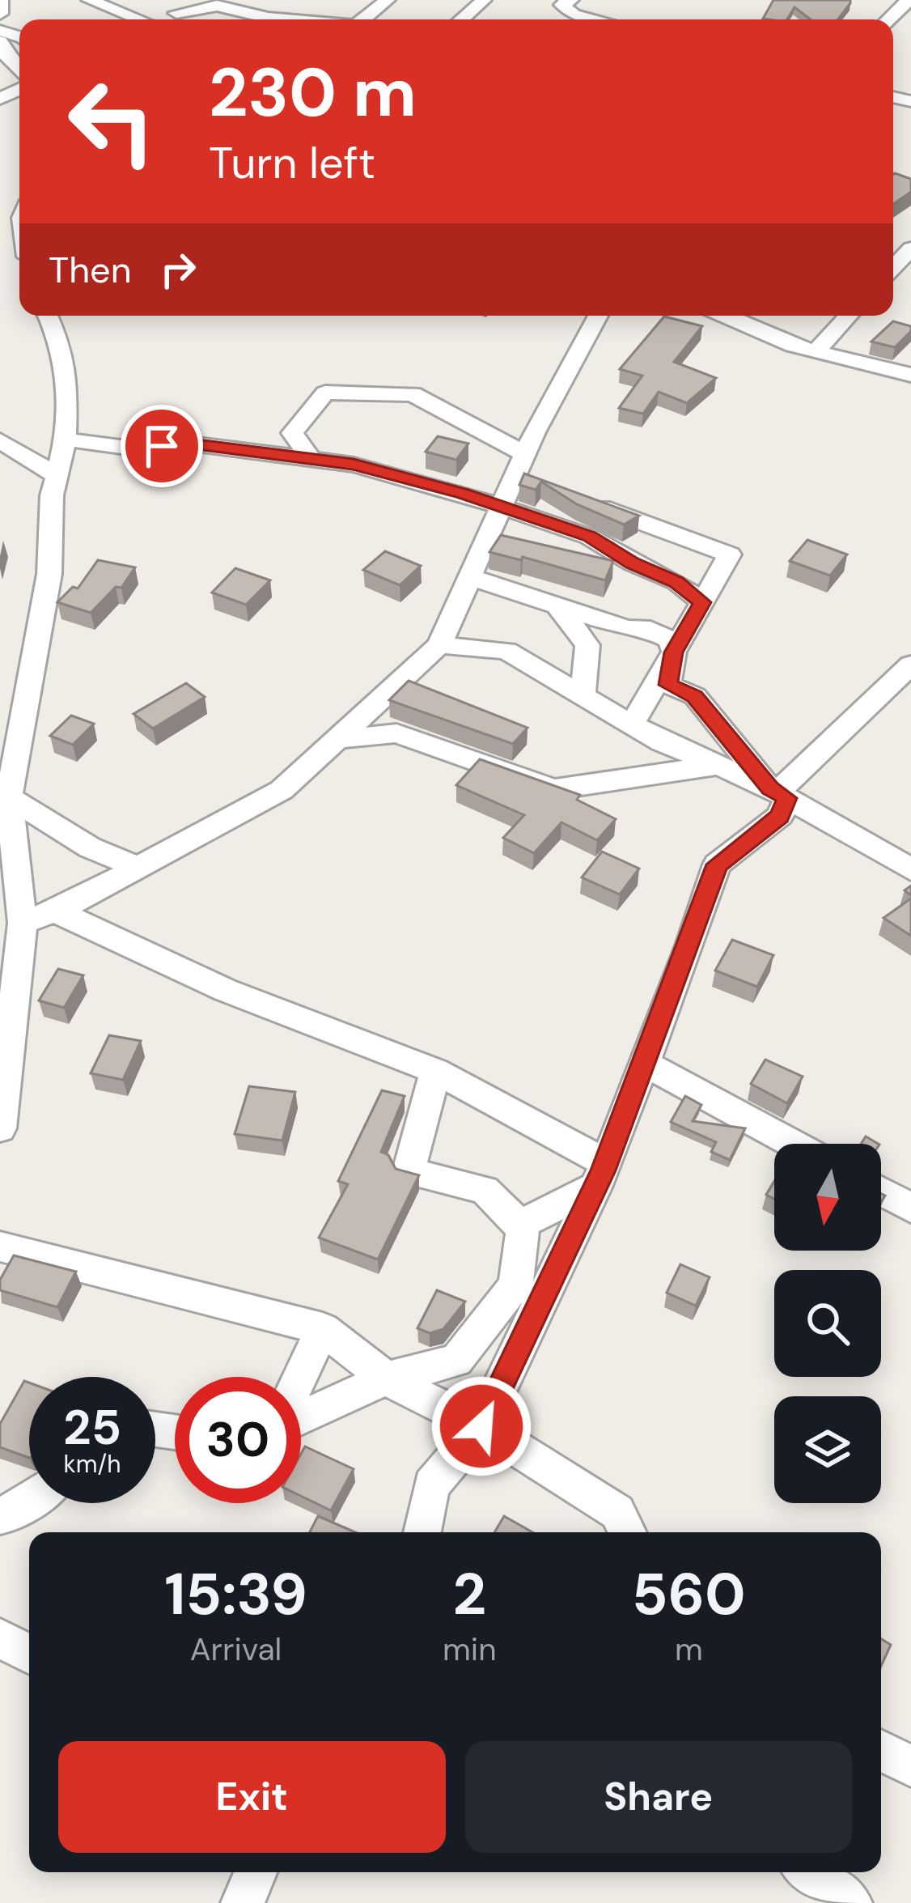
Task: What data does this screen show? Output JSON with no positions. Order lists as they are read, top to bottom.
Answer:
{
  "north": "bottom",
  "page": {
    "turn": ["230 m", "Turn left"],
    "then": "Then",
    "speed": "25 km/h",
    "limit": "30",
    "eta": [
      "15:39",
      "Arrival",
      "2",
      "min",
      "560",
      "m"
    ],
    "buttons": ["Exit", "Share"]
  }
}
